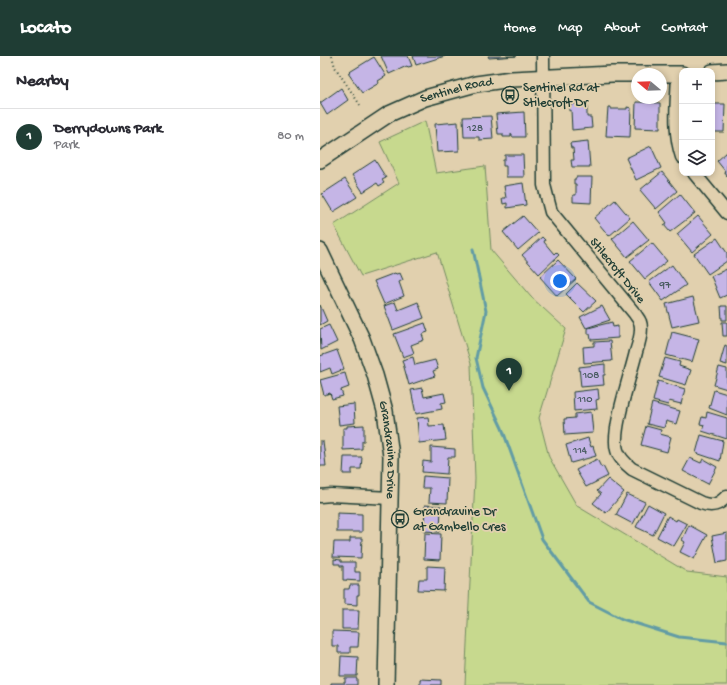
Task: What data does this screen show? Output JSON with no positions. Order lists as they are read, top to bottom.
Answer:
{
  "streets": {
    "street": ["Sentinel Road", "Stilecroft Drive", "Grandravine Drive"]
  },
  "crossings": [
    ["Sentinel Road", "Stilecroft Drive"]
  ],
  "places": {
    "bus stop": ["Sentinel Rd at Stilecroft Dr", "Grandravine Dr at Gambello Cres"]
  },
  "house_numbers": [
    "128",
    "97",
    "108",
    "110",
    "114"
  ],
  "north": "left",
  "page": {
    "header": "Locato",
    "nav": [
      "Home",
      "Map",
      "About",
      "Contact"
    ],
    "heading": "Nearby",
    "map_buttons": ["+", "−"],
    "list": [
      {
        "mark": "1",
        "name": "Derrydowns Park",
        "note": "Park",
        "value": "80 m"
      }
    ],
    "pins": "1"
  }
}
